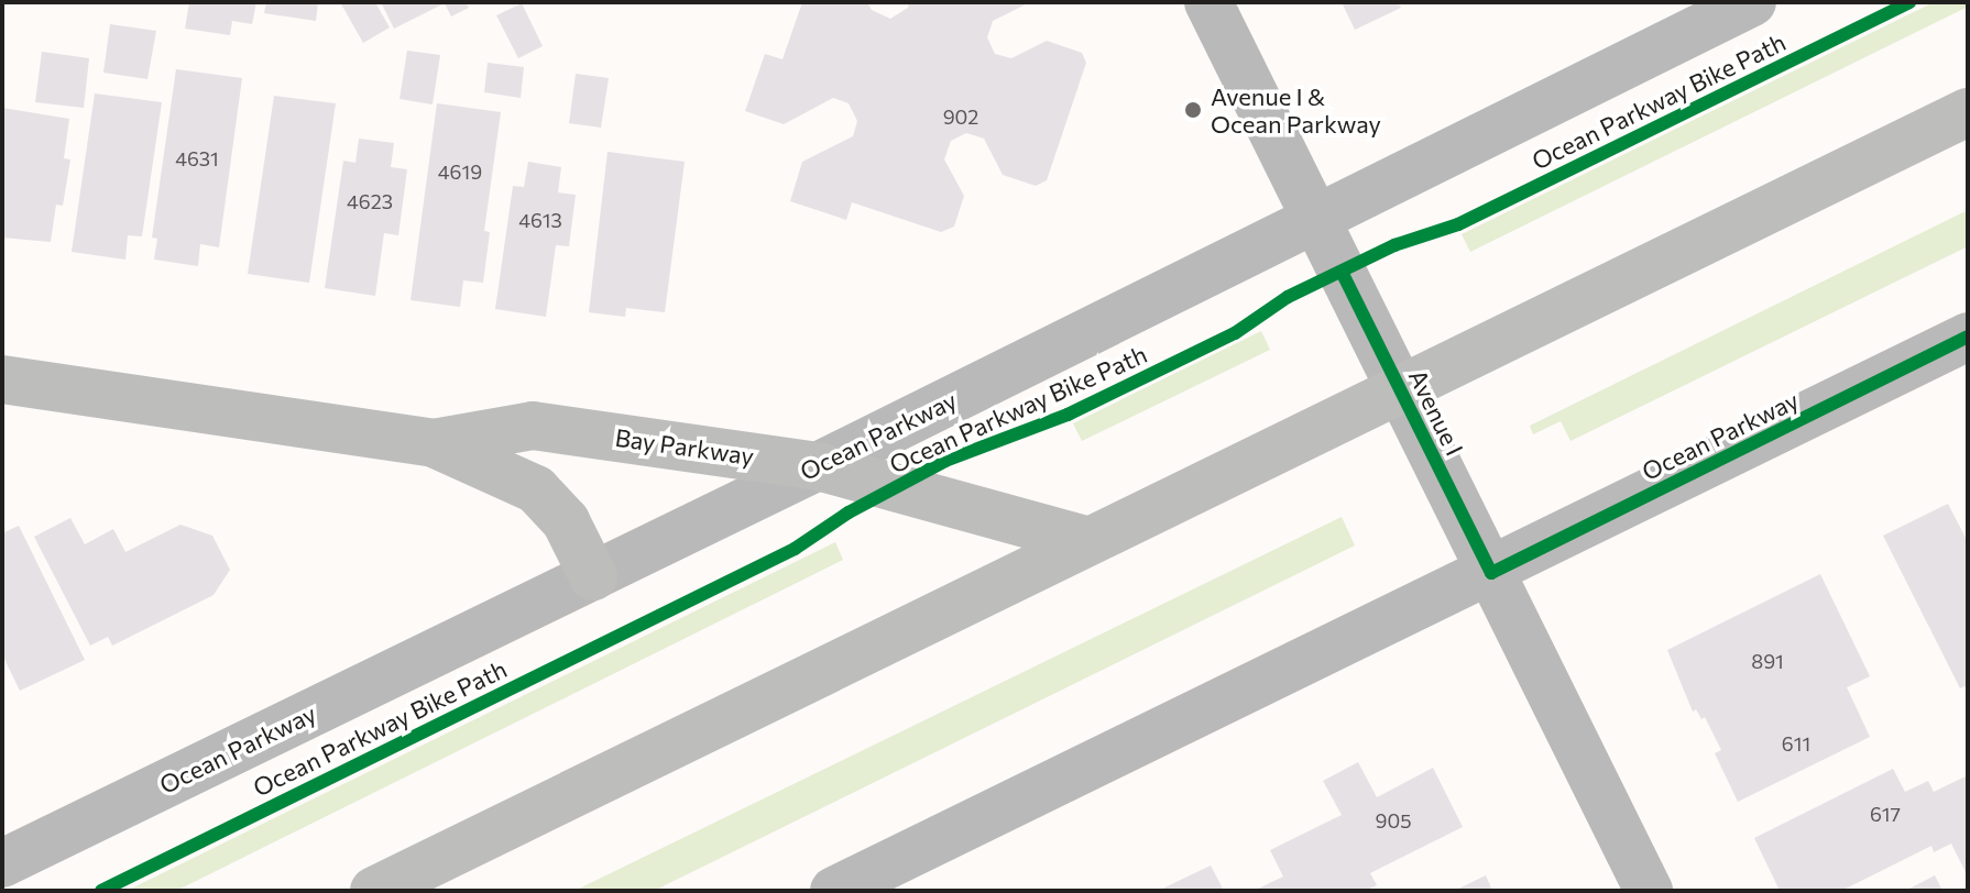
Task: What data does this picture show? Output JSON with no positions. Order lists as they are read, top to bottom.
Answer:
{
  "streets": {
    "main road": ["Bay Parkway"],
    "street": ["Avenue I", "Ocean Parkway"],
    "cycle path": ["Ocean Parkway Bike Path"]
  },
  "crossings": [
    ["Avenue I", "Ocean Parkway"],
    ["Ocean Parkway", "Bay Parkway"]
  ],
  "places": ["Avenue I & Ocean Parkway"],
  "house_numbers": [
    "902",
    "4631",
    "4619",
    "4623",
    "4613",
    "891",
    "611",
    "617",
    "905"
  ]
}
